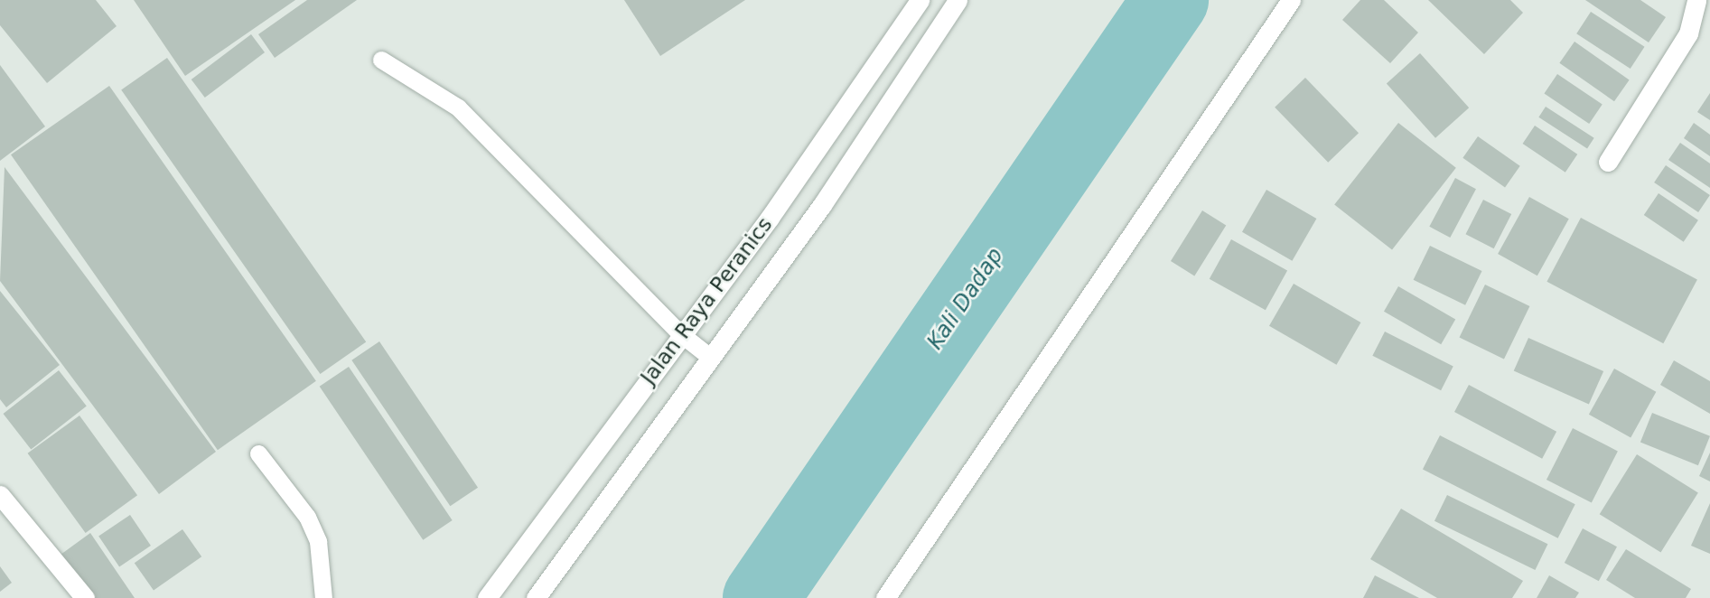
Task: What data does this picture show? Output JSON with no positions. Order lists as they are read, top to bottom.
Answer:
{
  "streets": {
    "street": ["Jalan Raya Peranics"]
  },
  "water": ["Kali Dadap"]
}
